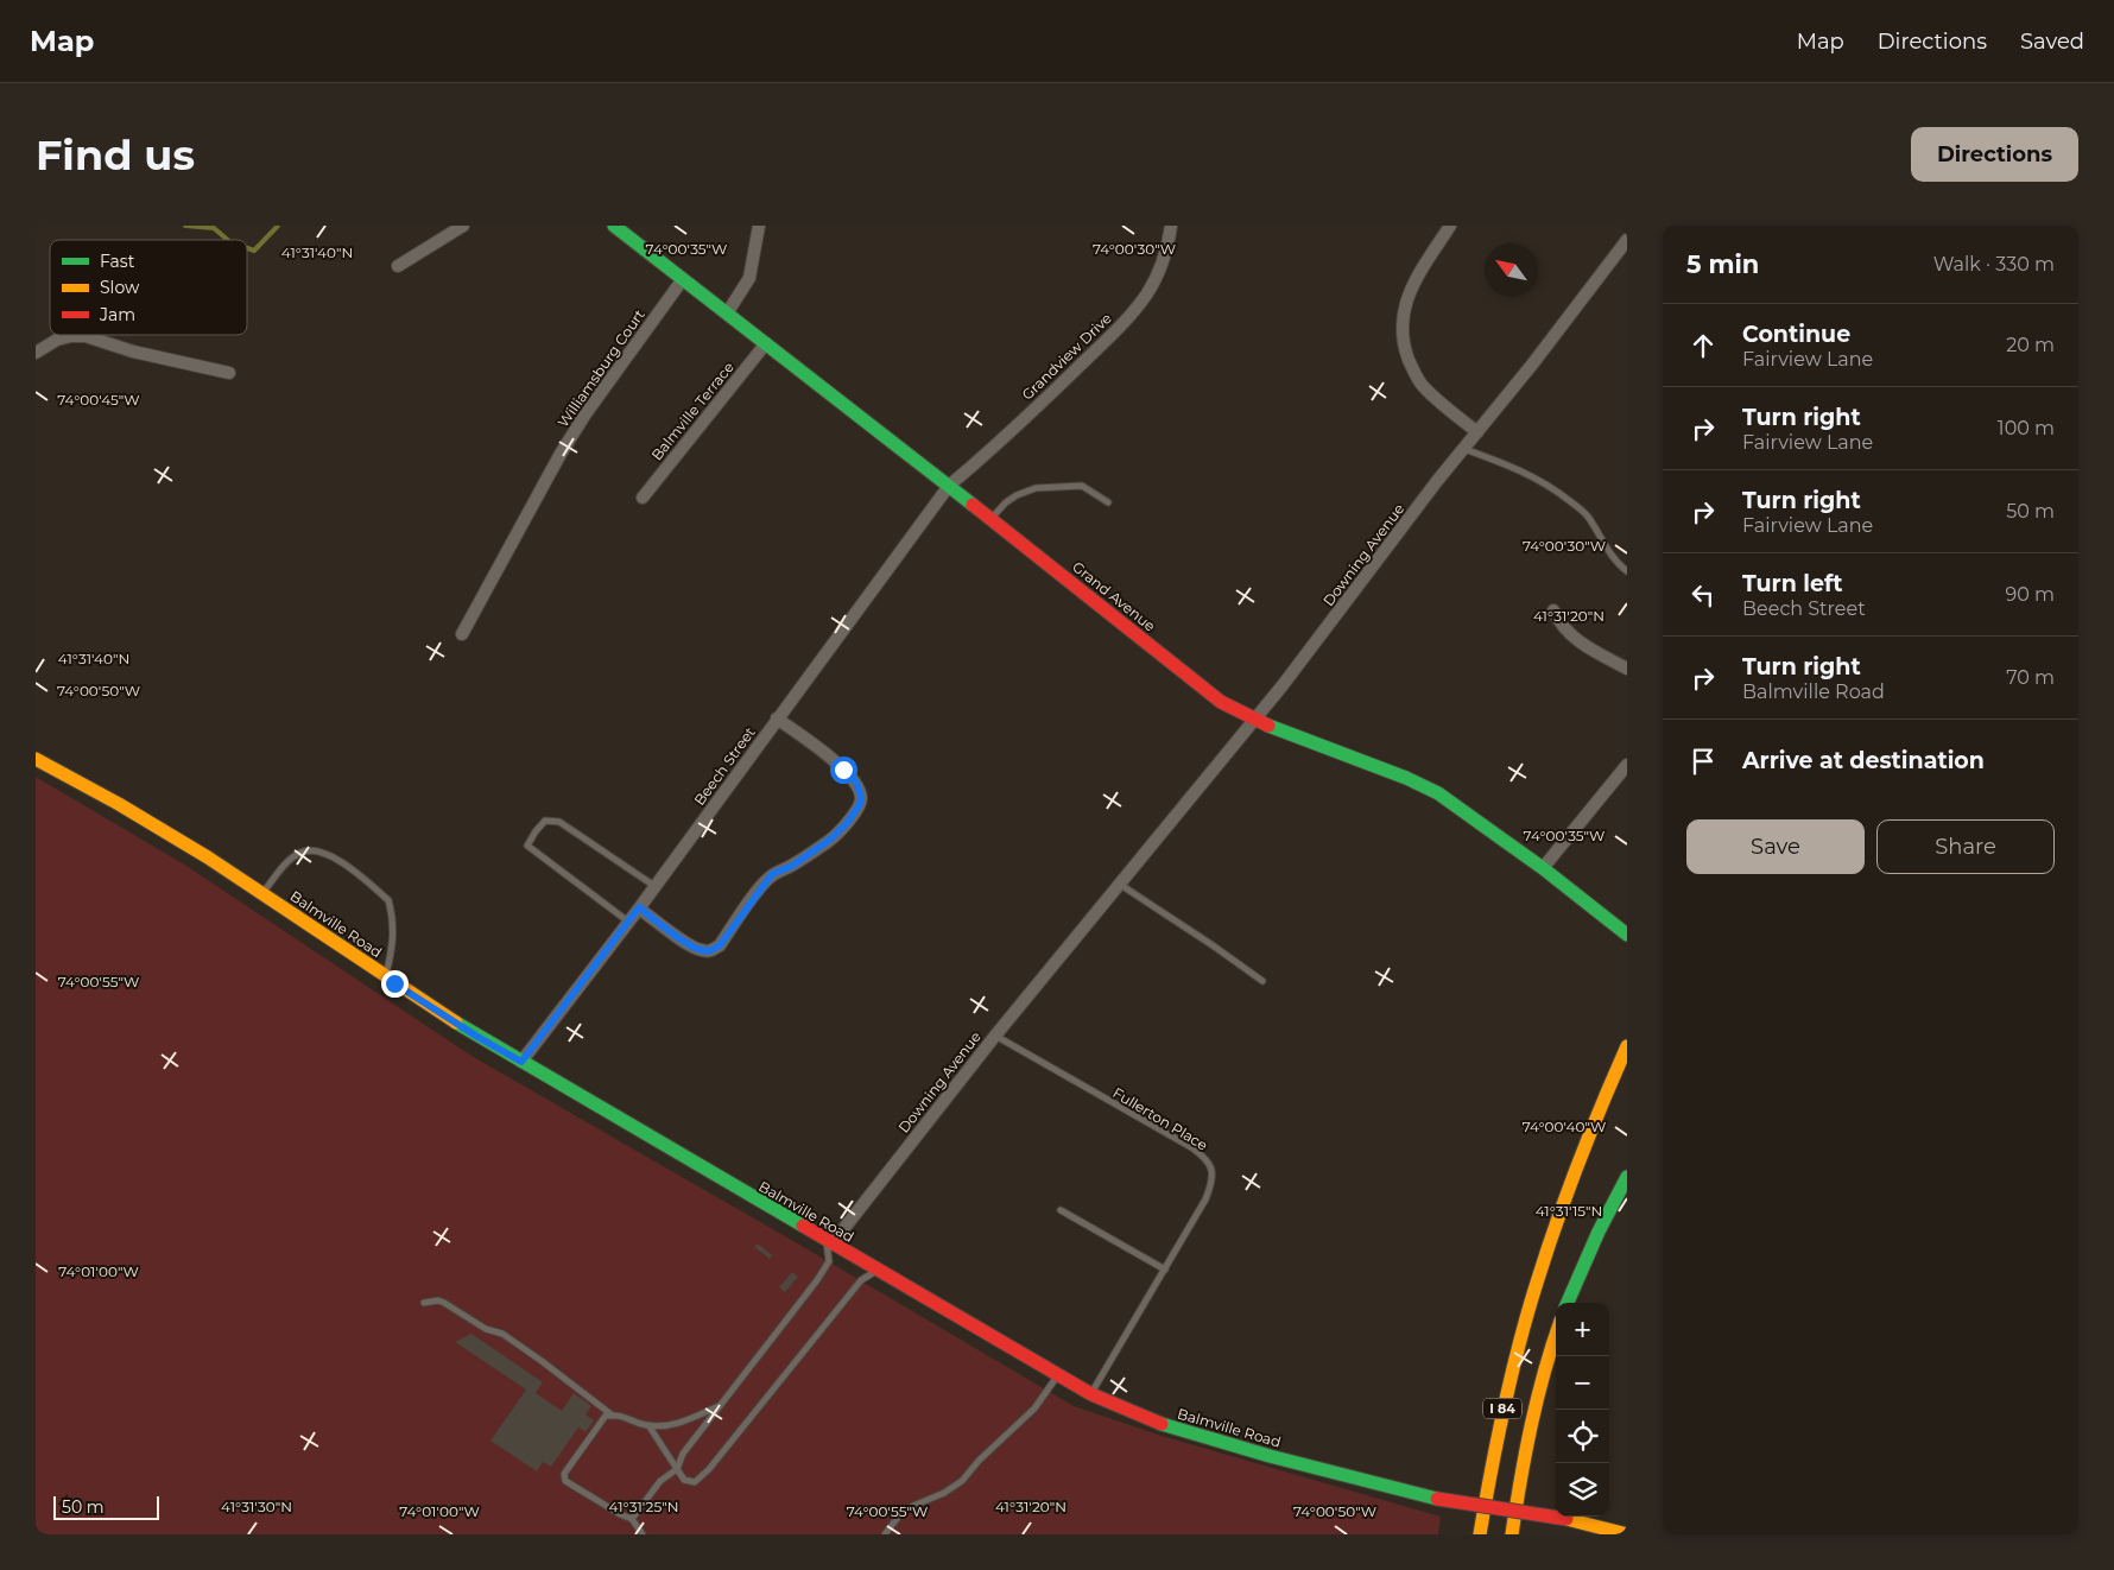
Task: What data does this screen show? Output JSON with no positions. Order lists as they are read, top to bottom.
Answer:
{
  "streets": {
    "main road": ["Grand Avenue", "Balmville Road", "I 84"],
    "street": [
      "Grandview Drive",
      "Williamsburg Court",
      "Balmville Terrace",
      "Downing Avenue",
      "Beech Street"
    ],
    "lane": ["Fullerton Place"]
  },
  "crossings": [
    ["Grandview Drive", "Grand Avenue"],
    ["Grandview Drive", "Beech Street"],
    ["Williamsburg Court", "Grand Avenue"],
    ["Balmville Terrace", "Grand Avenue"],
    ["Downing Avenue", "Grand Avenue"],
    ["Downing Avenue", "Balmville Road"],
    ["Downing Avenue", "Fullerton Place"],
    ["Grand Avenue", "Beech Street"],
    ["Beech Street", "Balmville Road"],
    ["Balmville Road", "Fullerton Place"]
  ],
  "legend": ["Fast", "Slow", "Jam"],
  "scale_bar": "50 m",
  "north": "top left",
  "page": {
    "header": "Map",
    "nav": ["Map", "Directions", "Saved"],
    "buttons": [
      "Directions",
      ["Save", "Share"]
    ],
    "title": "Find us",
    "heading": ["5 min", "Walk · 330 m"],
    "list": [
      ["Continue", "Fairview Lane", "20 m"],
      ["Turn right", "Fairview Lane", "100 m"],
      ["Turn right", "Fairview Lane", "50 m"],
      ["Turn left", "Beech Street", "90 m"],
      ["Turn right", "Balmville Road", "70 m"],
      "Arrive at destination"
    ],
    "map_buttons": ["+", "−"],
    "scale": "50 m"
  },
  "coordinates": [
    "74°00'35\"W",
    "74°00'30\"W",
    "41°31'40\"N",
    "74°00'45\"W",
    "41°31'20\"N",
    "74°00'50\"W",
    "74°00'55\"W",
    "74°00'40\"W",
    "41°31'15\"N",
    "74°01'00\"W",
    "41°31'30\"N",
    "41°31'25\"N"
  ]
}
